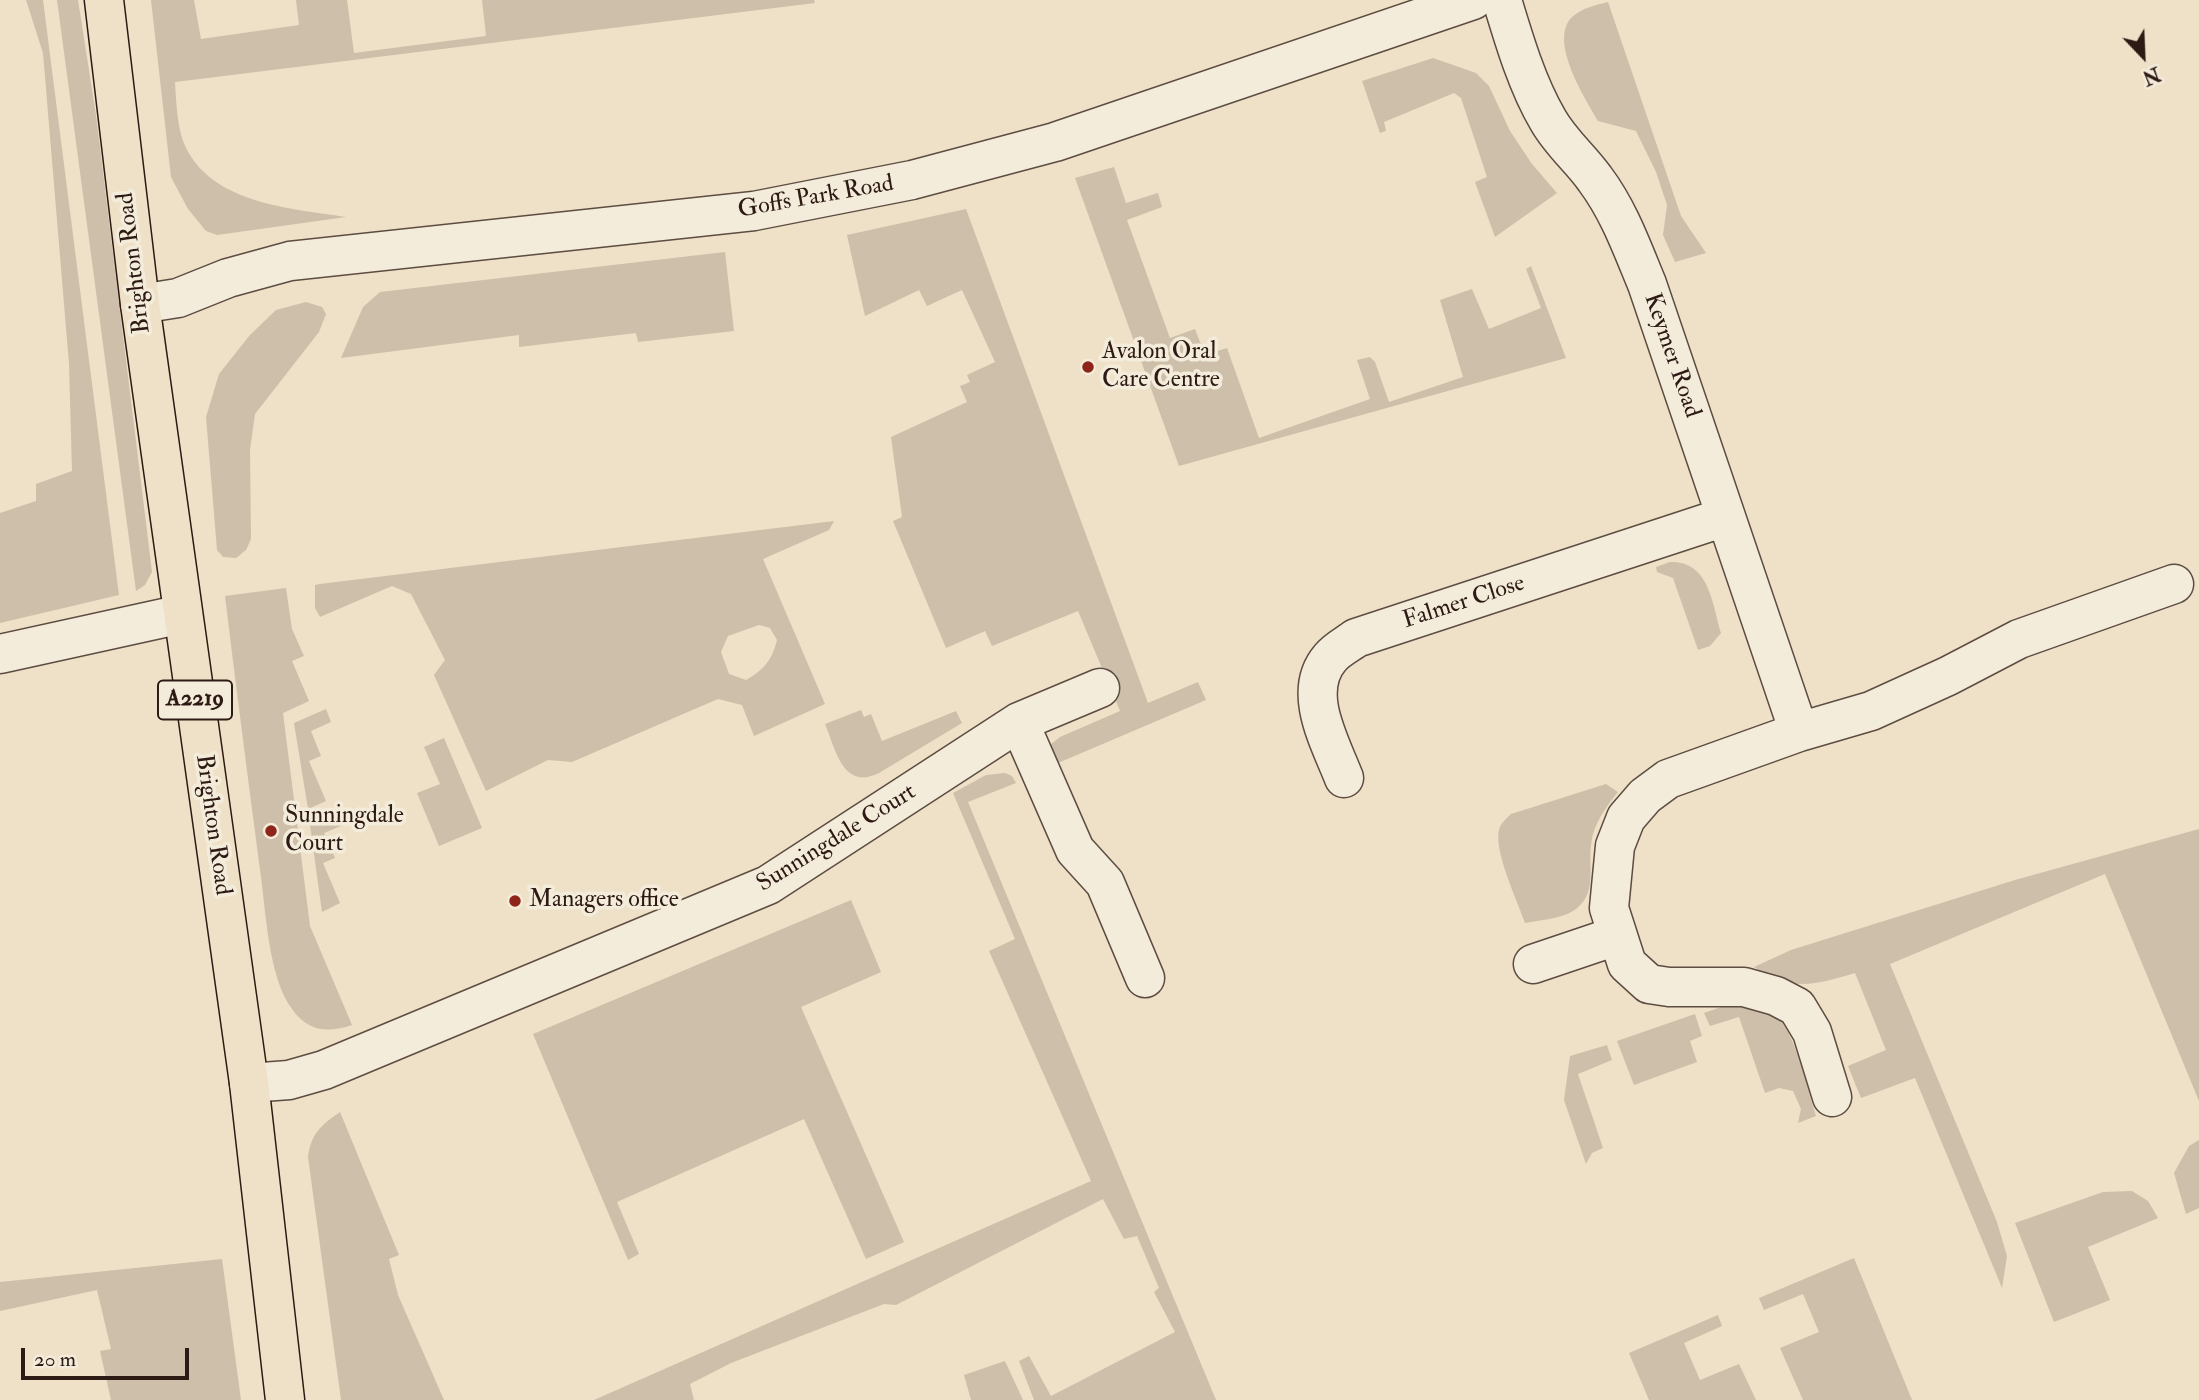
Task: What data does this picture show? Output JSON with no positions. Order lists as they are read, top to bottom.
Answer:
{
  "streets": {
    "main road": ["Brighton Road", "A2219"],
    "street": [
      "Goffs Park Road",
      "Keymer Road",
      "Falmer Close",
      "Sunningdale Court"
    ]
  },
  "crossings": [
    ["Goffs Park Road", "Brighton Road"],
    ["Brighton Road", "Sunningdale Court"],
    ["Keymer Road", "Falmer Close"]
  ],
  "places": ["Avalon Oral Care Centre", "Sunningdale Court", "Managers office"],
  "scale_bar": "20 m",
  "north": "bottom right"
}
